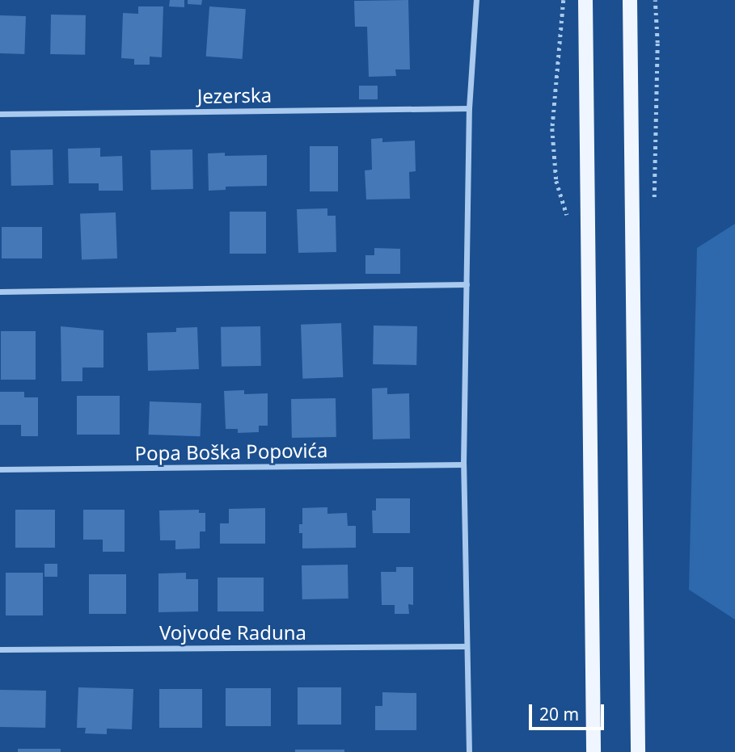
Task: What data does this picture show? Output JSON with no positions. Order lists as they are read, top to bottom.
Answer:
{
  "streets": {
    "street": ["Jezerska", "Popa Boška Popovića", "Vojvode Raduna"]
  },
  "scale_bar": "20 m"
}
